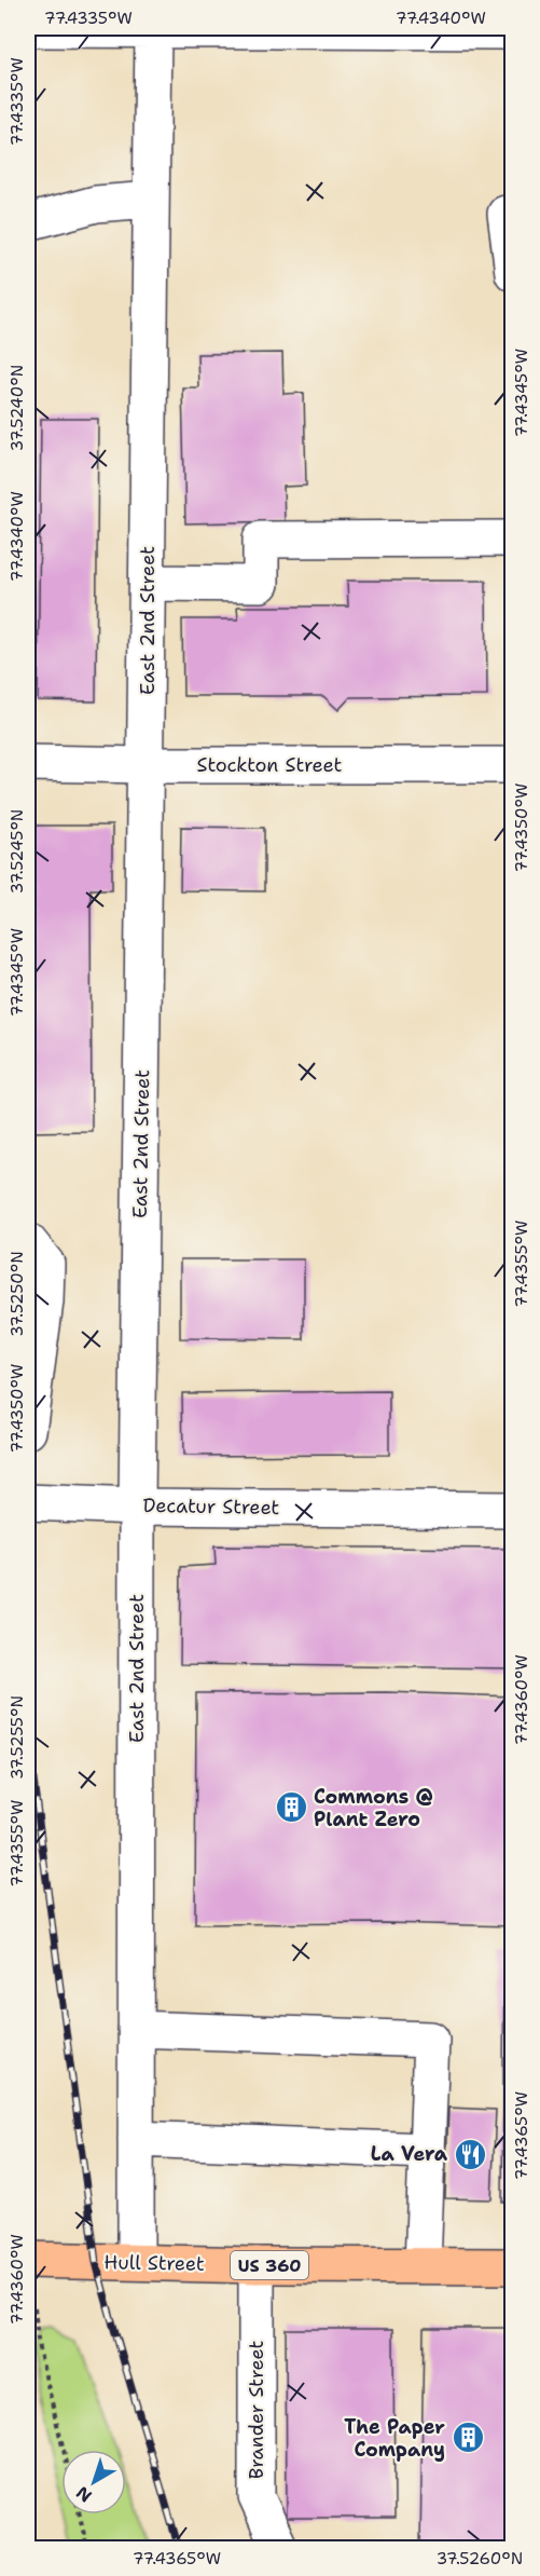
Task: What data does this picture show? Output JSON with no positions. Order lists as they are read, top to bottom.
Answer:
{
  "streets": {
    "main road": ["Hull Street", "US 360"],
    "street": [
      "East 2nd Street",
      "Stockton Street",
      "Decatur Street",
      "Brander Street"
    ]
  },
  "crossings": [
    ["East 2nd Street", "Stockton Street"],
    ["East 2nd Street", "Decatur Street"],
    ["East 2nd Street", "Hull Street"],
    ["Hull Street", "Brander Street"]
  ],
  "places": {
    "building": ["Commons @ Plant Zero", "The Paper Company"],
    "restaurant": ["La Vera"]
  },
  "north": "bottom left",
  "coordinates": [
    "77.4335°W",
    "77.4340°W",
    "77.4345°W",
    "37.5240°N",
    "77.4350°W",
    "37.5245°N",
    "77.4355°W",
    "37.5250°N",
    "77.4360°W",
    "37.5255°N",
    "77.4365°W",
    "37.5260°N"
  ]
}
